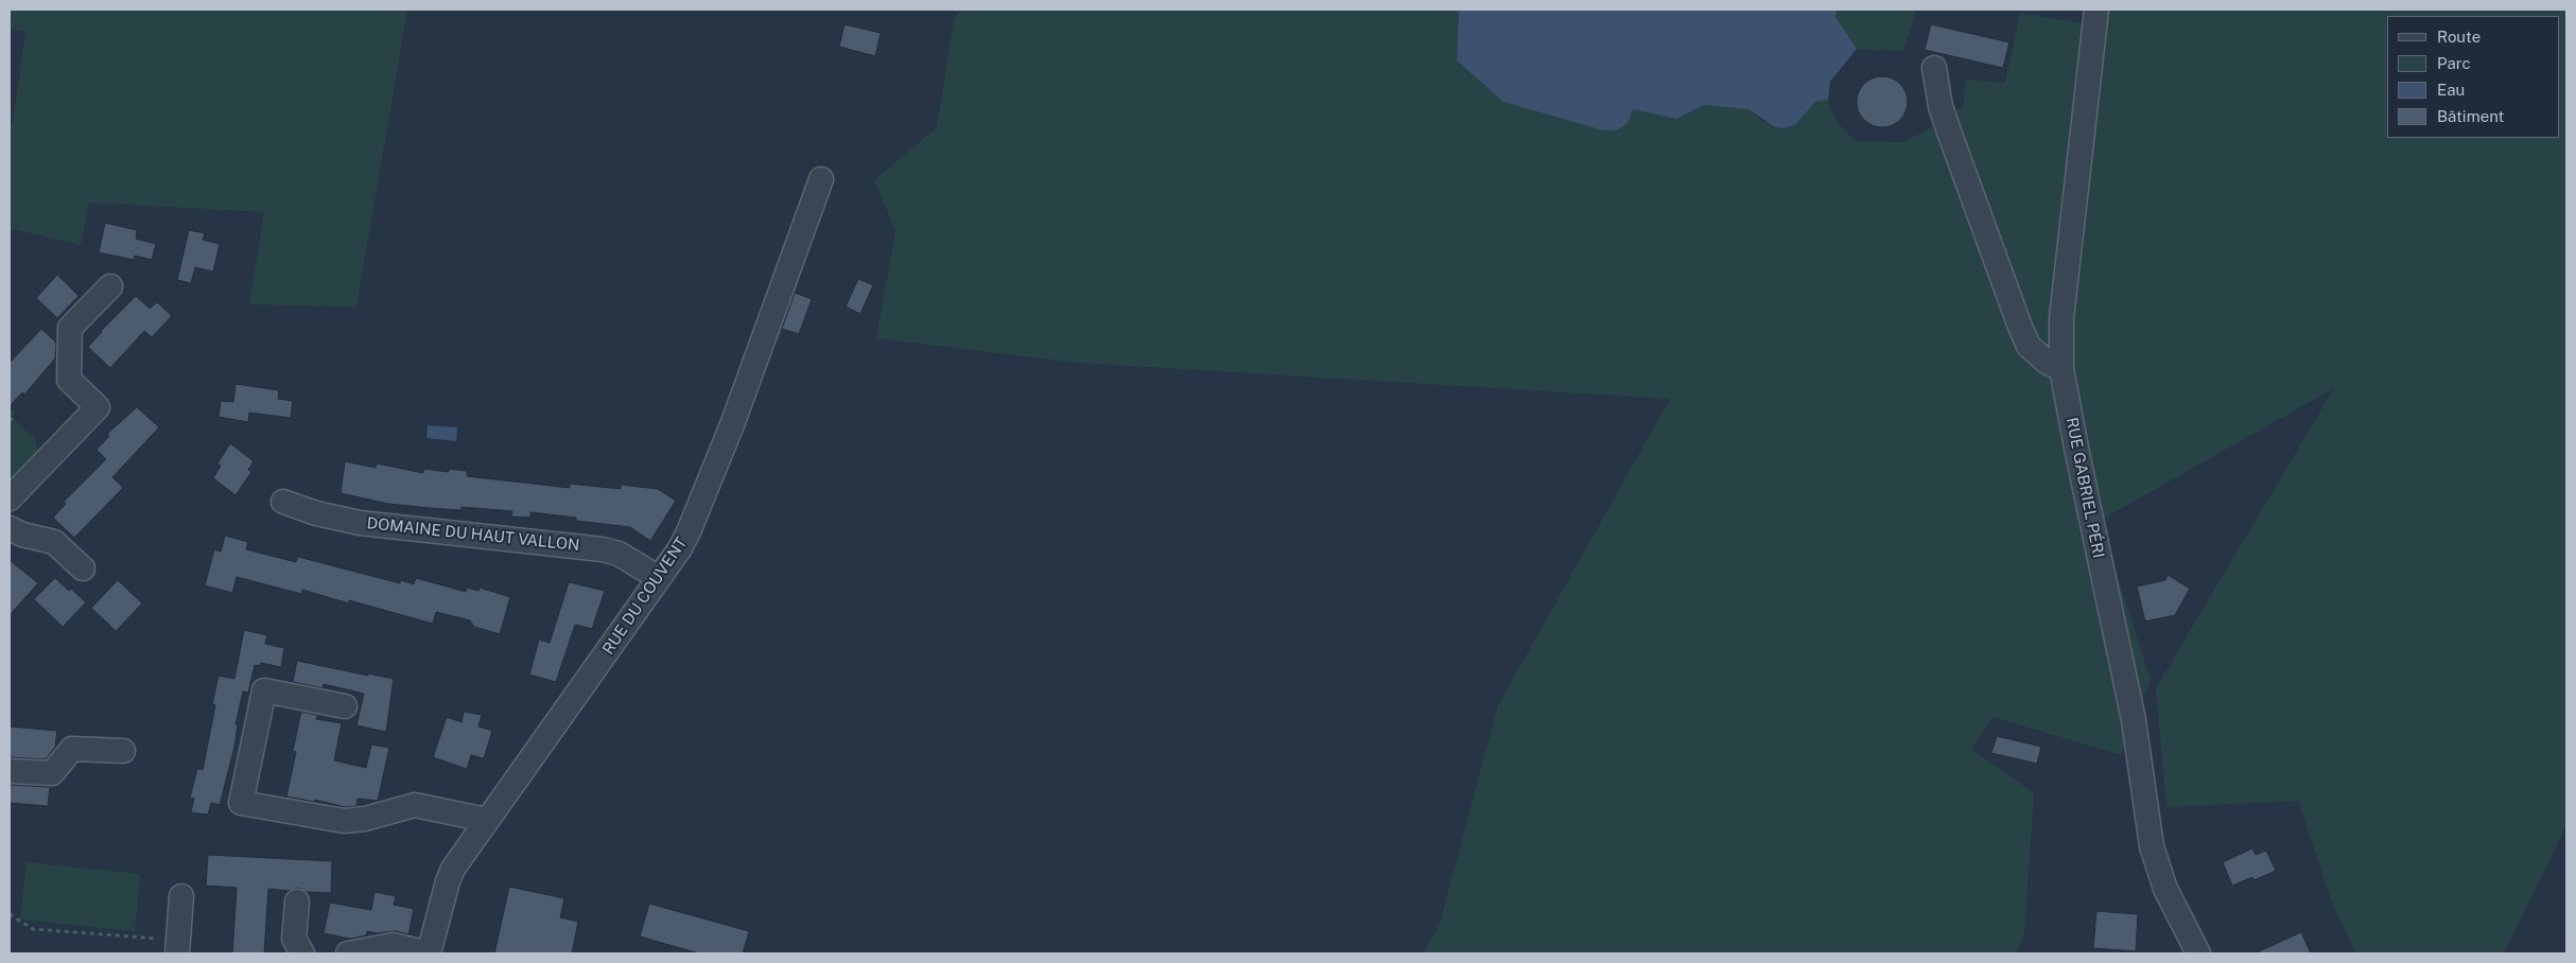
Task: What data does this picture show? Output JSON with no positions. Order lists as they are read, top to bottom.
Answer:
{
  "streets": {
    "street": ["RUE GABRIEL PÉRI", "DOMAINE DU HAUT VALLON", "RUE DU COUVENT"]
  },
  "crossings": [
    ["DOMAINE DU HAUT VALLON", "RUE DU COUVENT"]
  ],
  "legend": [
    "Route",
    "Parc",
    "Eau",
    "Bâtiment"
  ]
}
